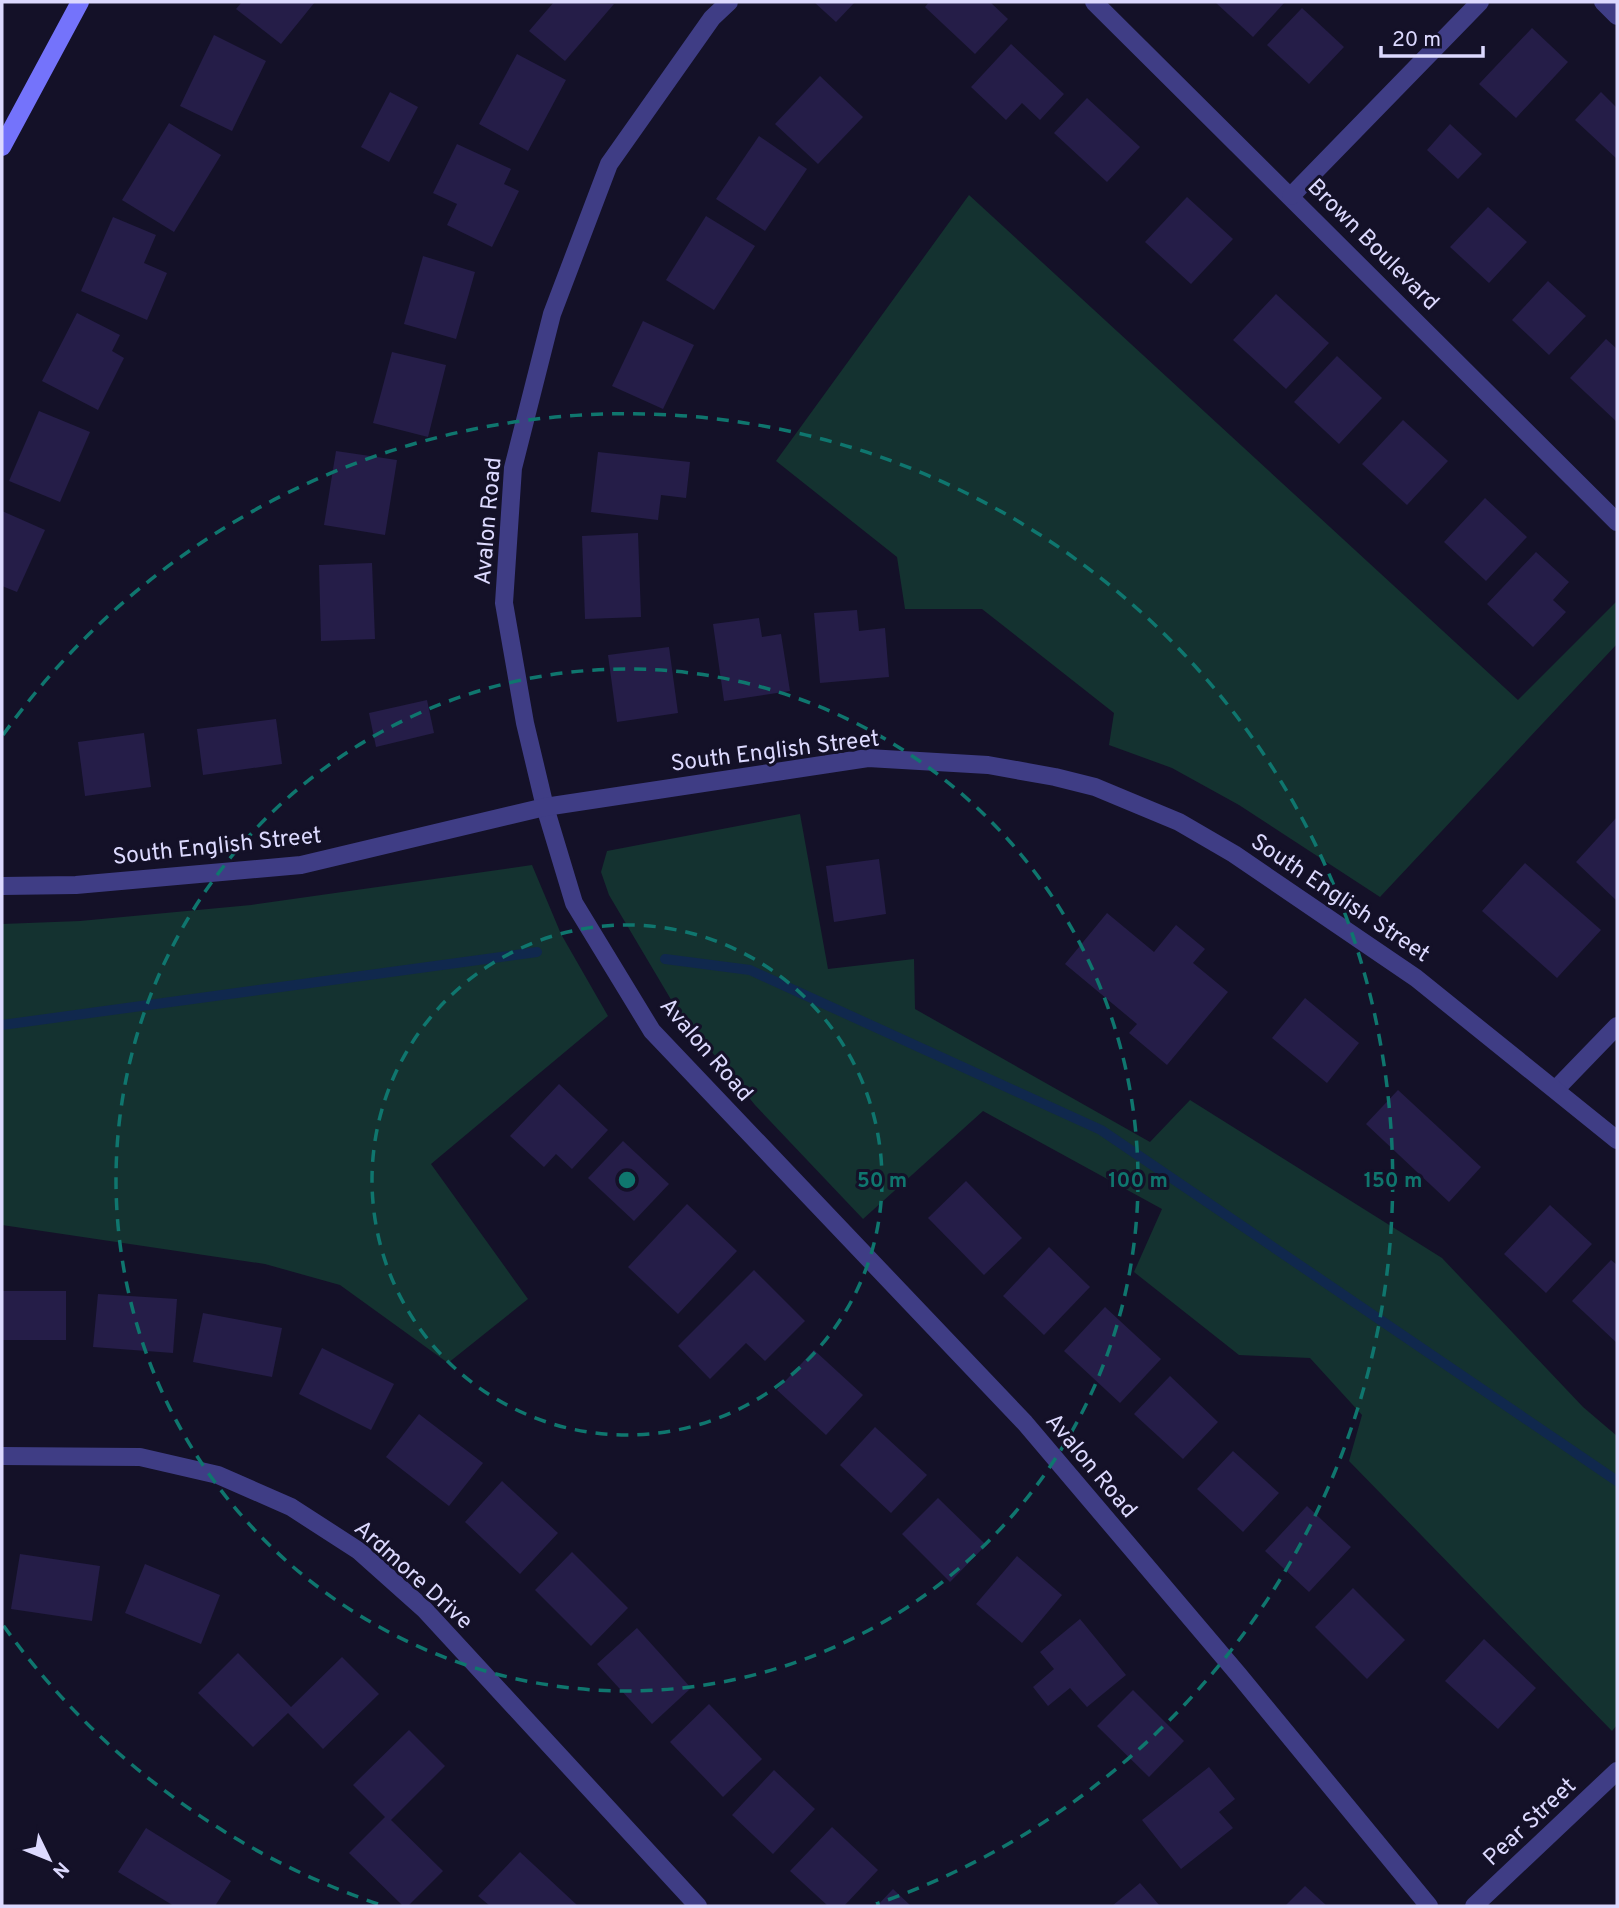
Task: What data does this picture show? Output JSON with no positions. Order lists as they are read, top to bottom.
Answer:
{
  "streets": {
    "street": [
      "Brown Boulevard",
      "Avalon Road",
      "South English Street",
      "Ardmore Drive",
      "Pear Street"
    ]
  },
  "crossings": [
    ["Avalon Road", "South English Street"]
  ],
  "scale_bar": "20 m",
  "north": "bottom right",
  "rings": ["50 m", "100 m", "150 m"]
}
